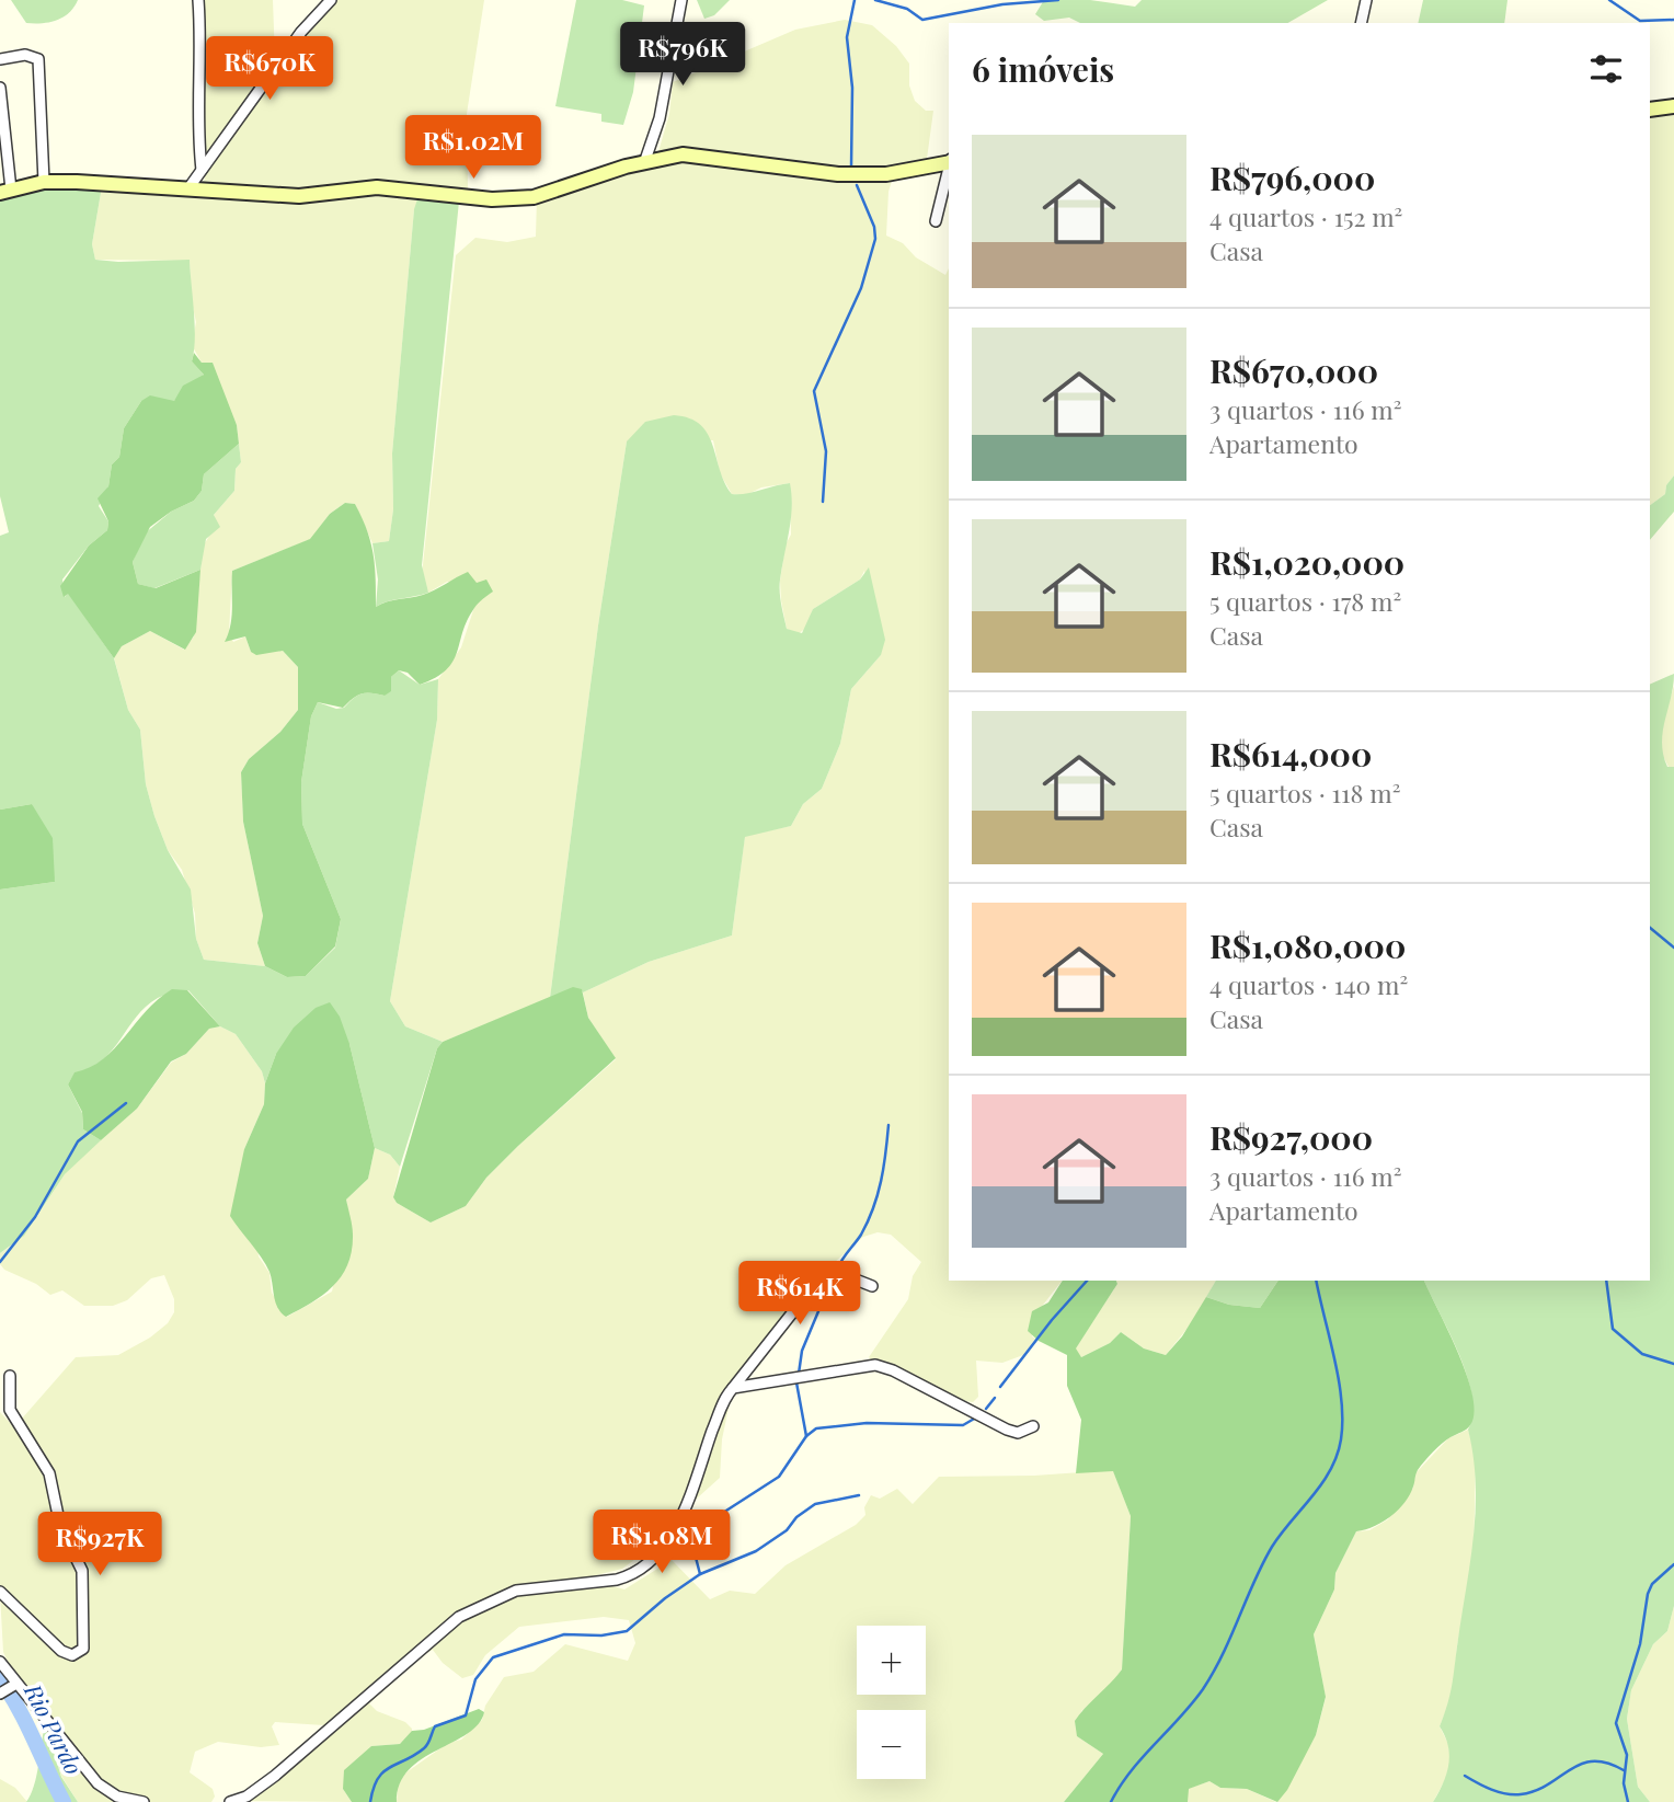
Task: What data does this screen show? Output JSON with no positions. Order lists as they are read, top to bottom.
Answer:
{
  "water": ["Rio Pardo"],
  "page": {
    "price": [
      "R$796K",
      "R$670K",
      "R$1.02M",
      "R$614K",
      "R$1.08M",
      "R$927K"
    ],
    "heading": "6 imóveis",
    "list": [
      {
        "name": "R$796,000",
        "note": "4 quartos · 152 m² · Casa"
      },
      {
        "name": "R$670,000",
        "note": "3 quartos · 116 m² · Apartamento"
      },
      {
        "name": "R$1,020,000",
        "note": "5 quartos · 178 m² · Casa"
      },
      {
        "name": "R$614,000",
        "note": "5 quartos · 118 m² · Casa"
      },
      {
        "name": "R$1,080,000",
        "note": "4 quartos · 140 m² · Casa"
      },
      {
        "name": "R$927,000",
        "note": "3 quartos · 116 m² · Apartamento"
      }
    ],
    "map_buttons": ["+", "−"]
  }
}
